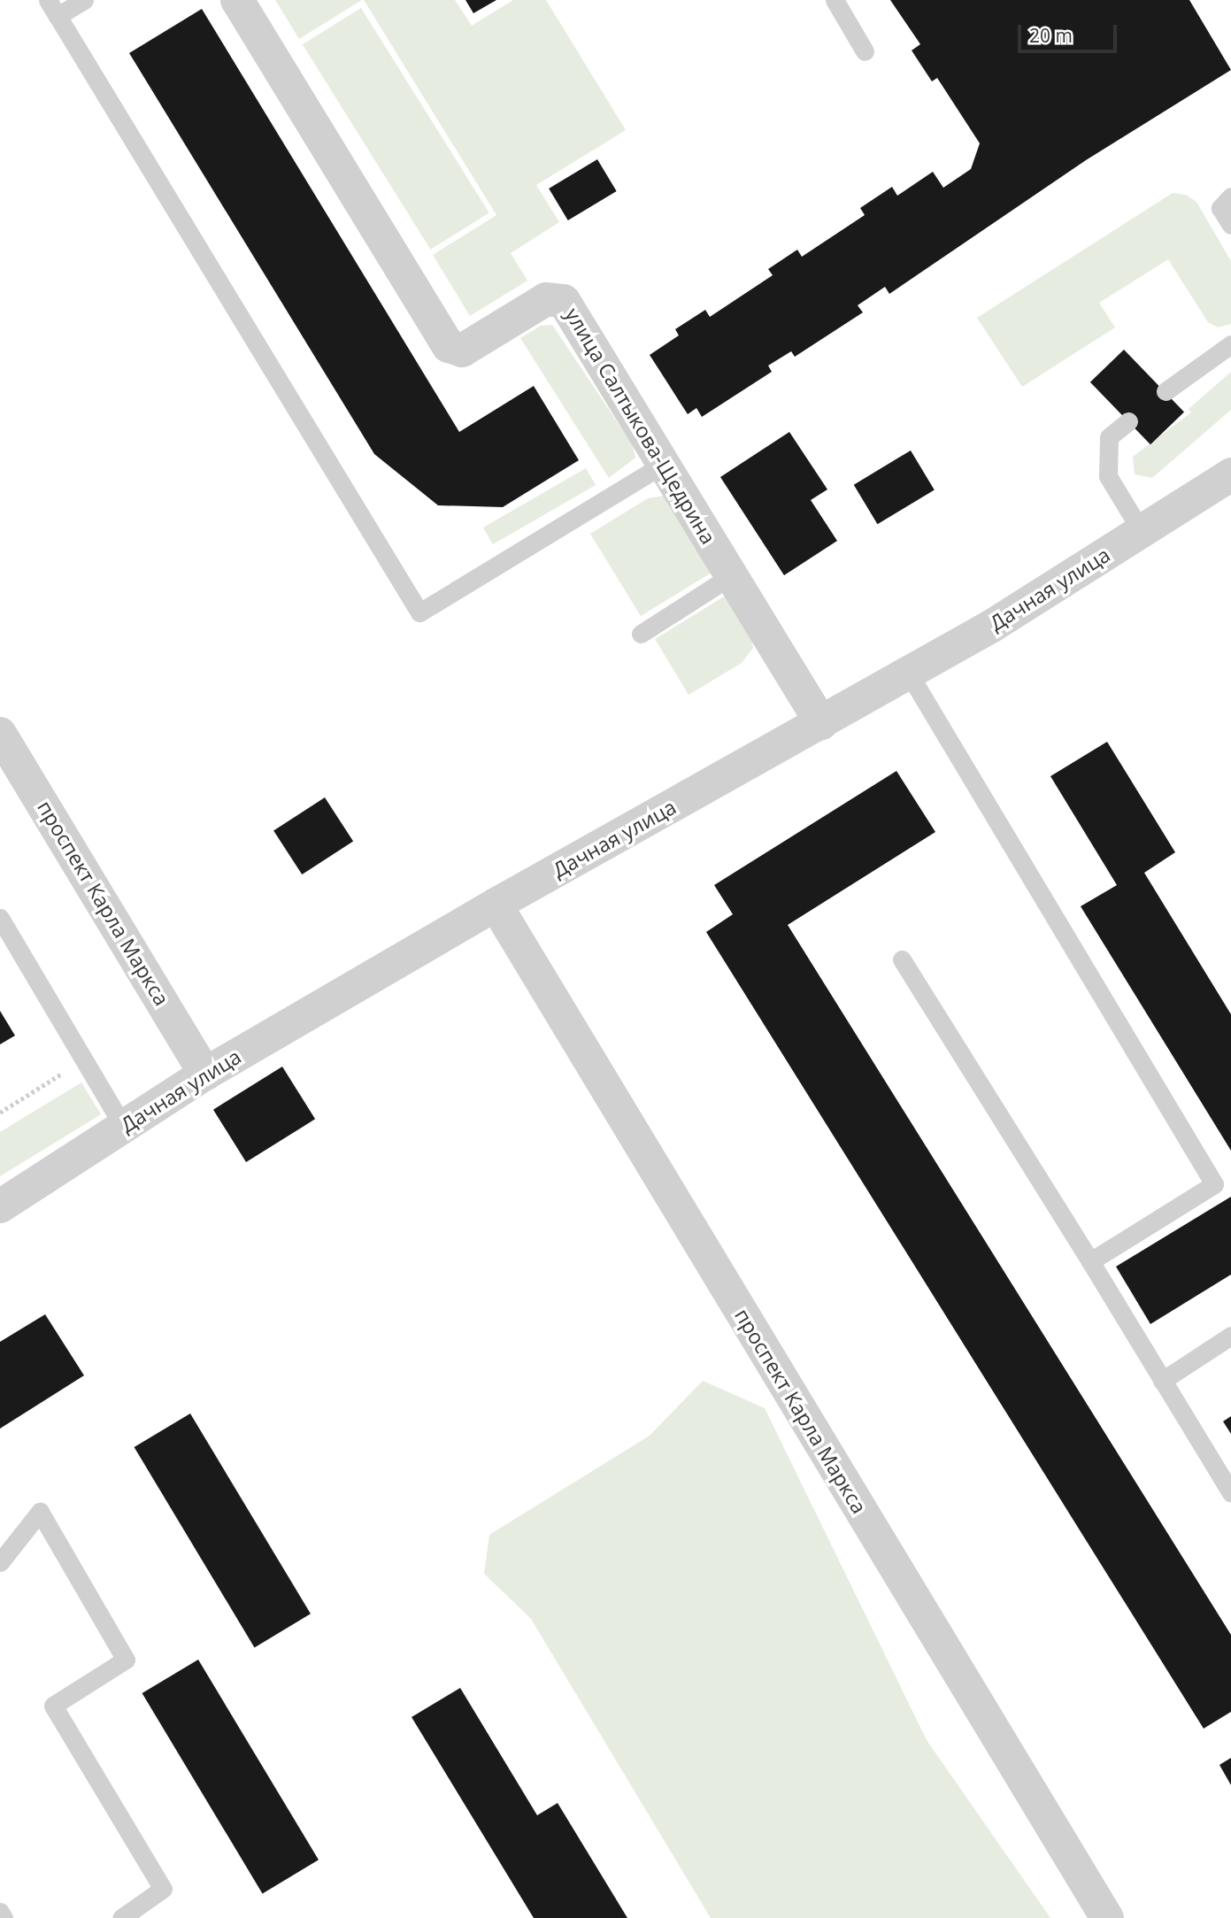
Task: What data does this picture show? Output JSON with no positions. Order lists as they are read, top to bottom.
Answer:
{
  "streets": {
    "street": ["улица Салтыкова-Щедрина", "Дачная улица", "проспект Карла Маркса"]
  },
  "crossings": [
    ["улица Салтыкова-Щедрина", "Дачная улица"],
    ["Дачная улица", "проспект Карла Маркса"]
  ],
  "scale_bar": "20 m"
}
